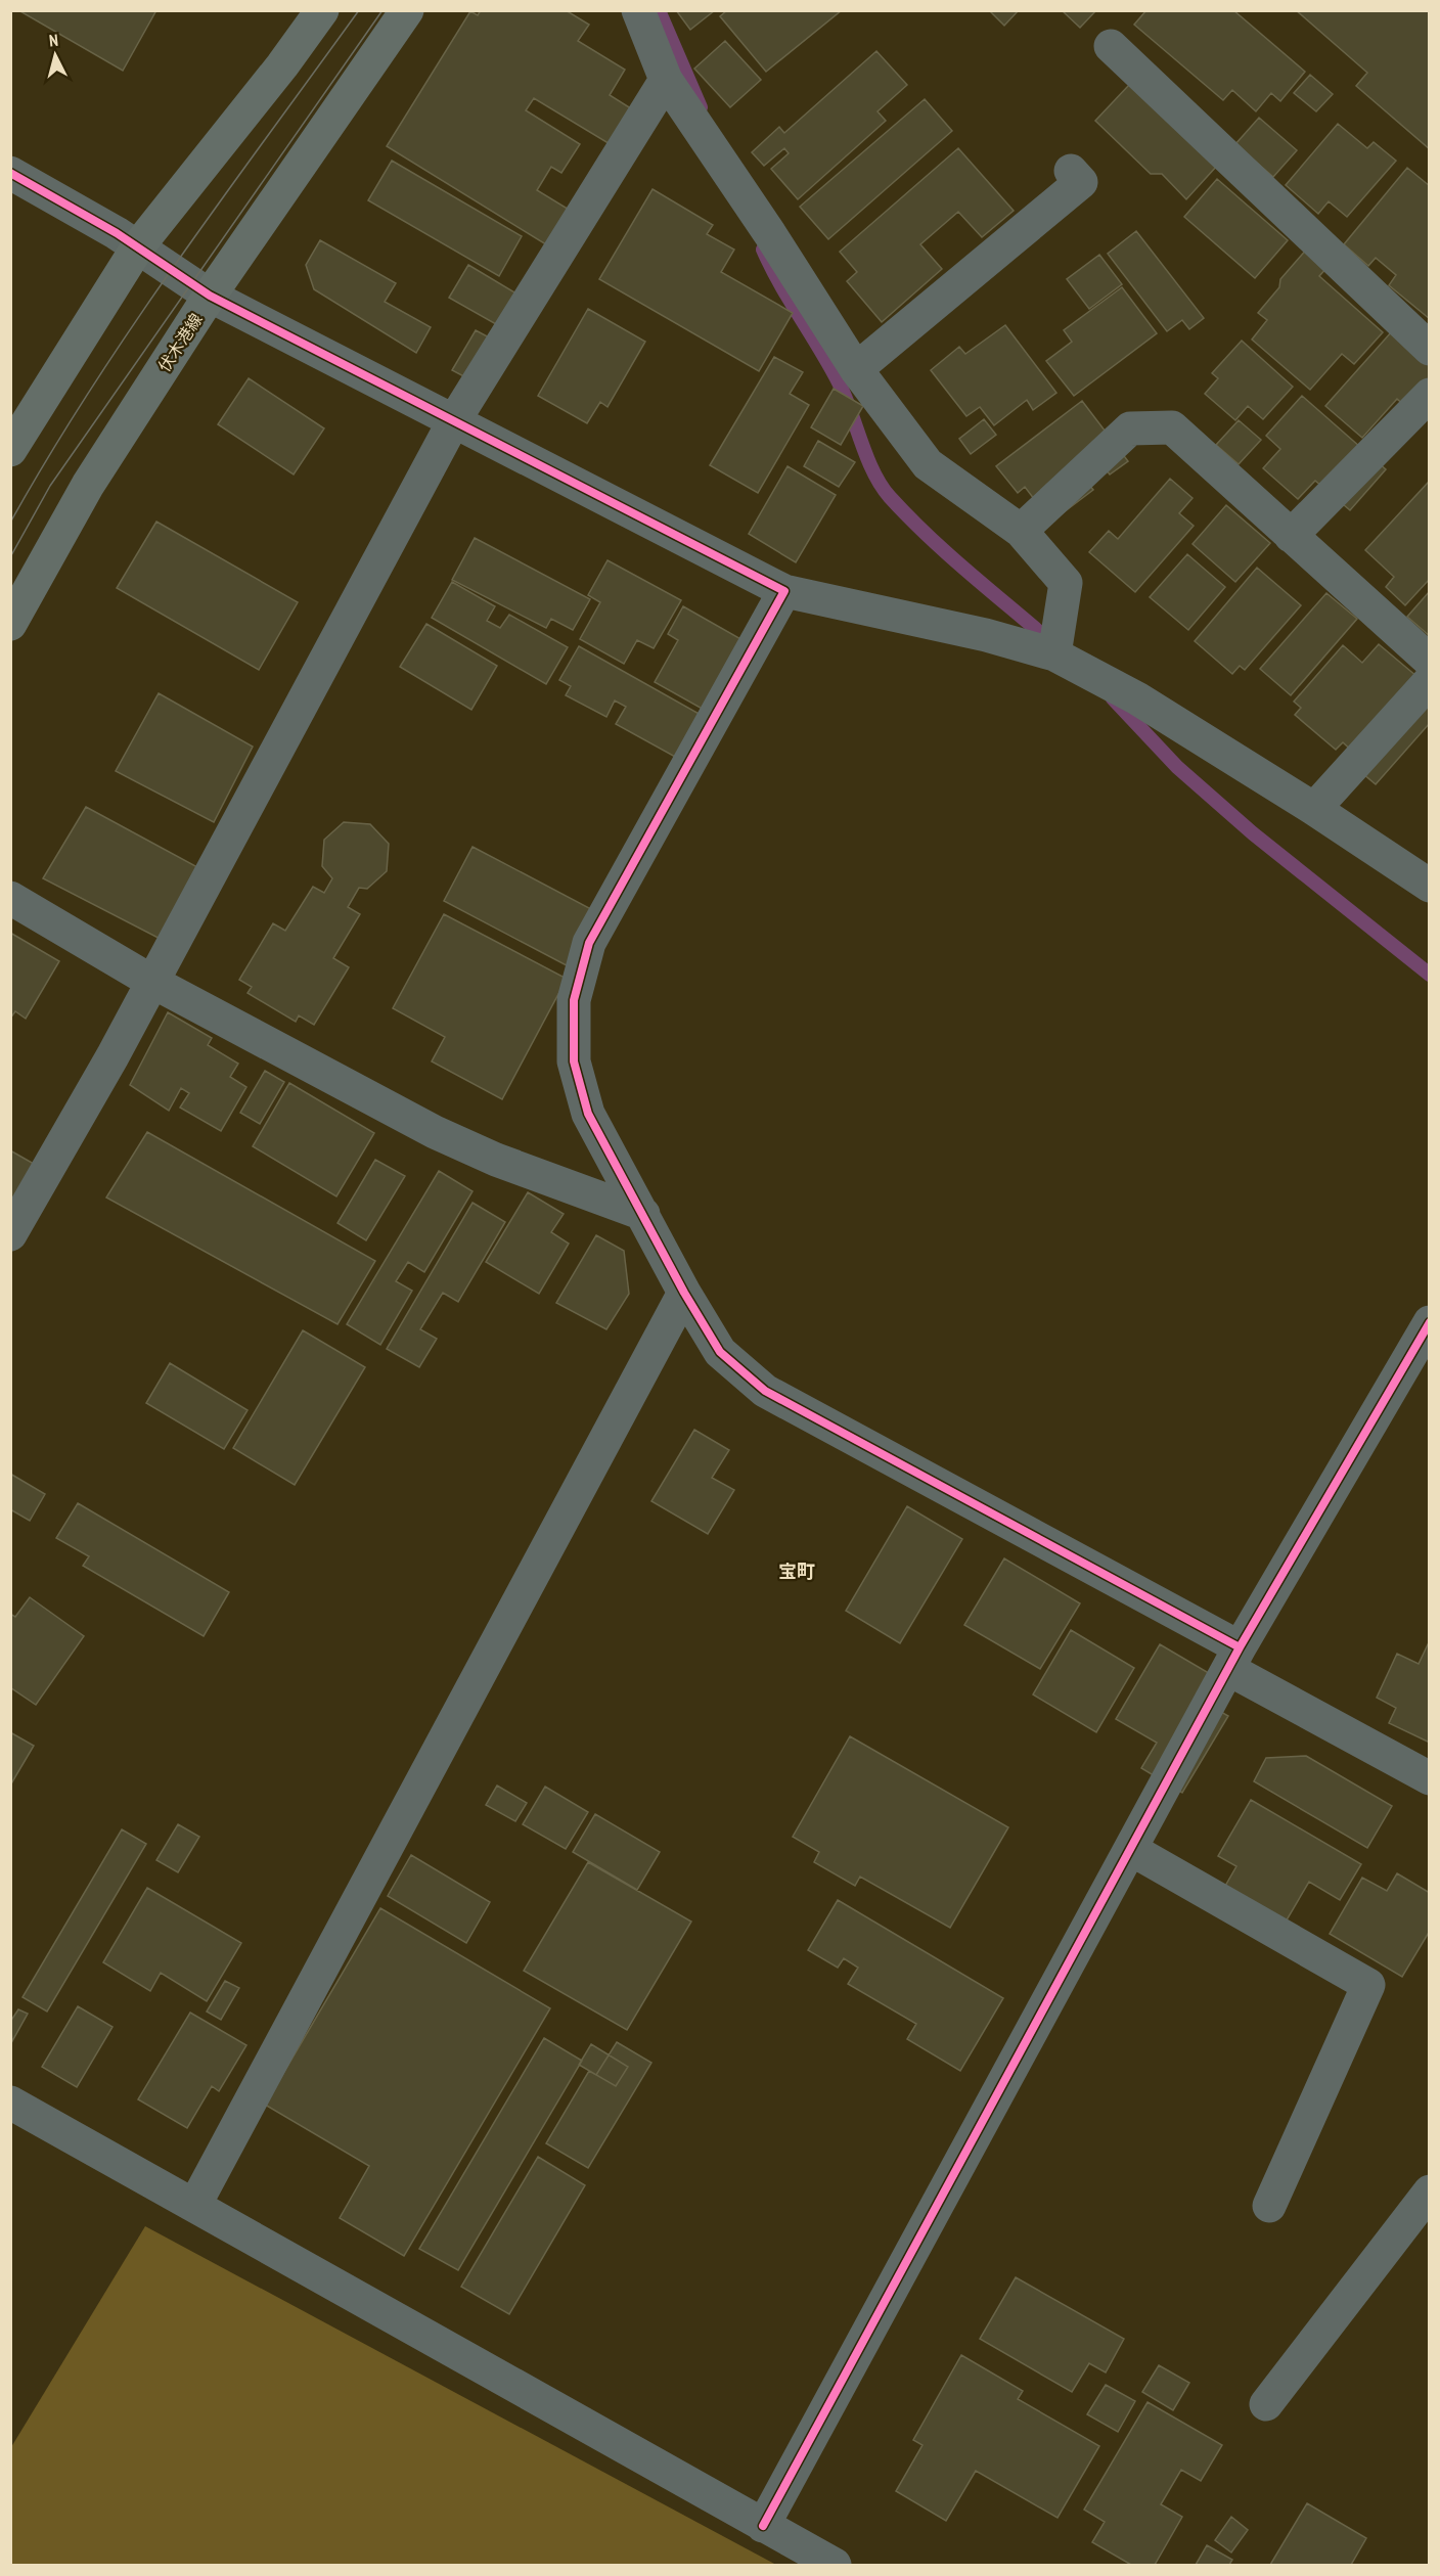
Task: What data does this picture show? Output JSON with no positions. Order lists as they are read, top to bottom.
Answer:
{
  "streets": {
    "main road": ["伏木港線"]
  },
  "districts": ["宝町"],
  "north": "top"
}
